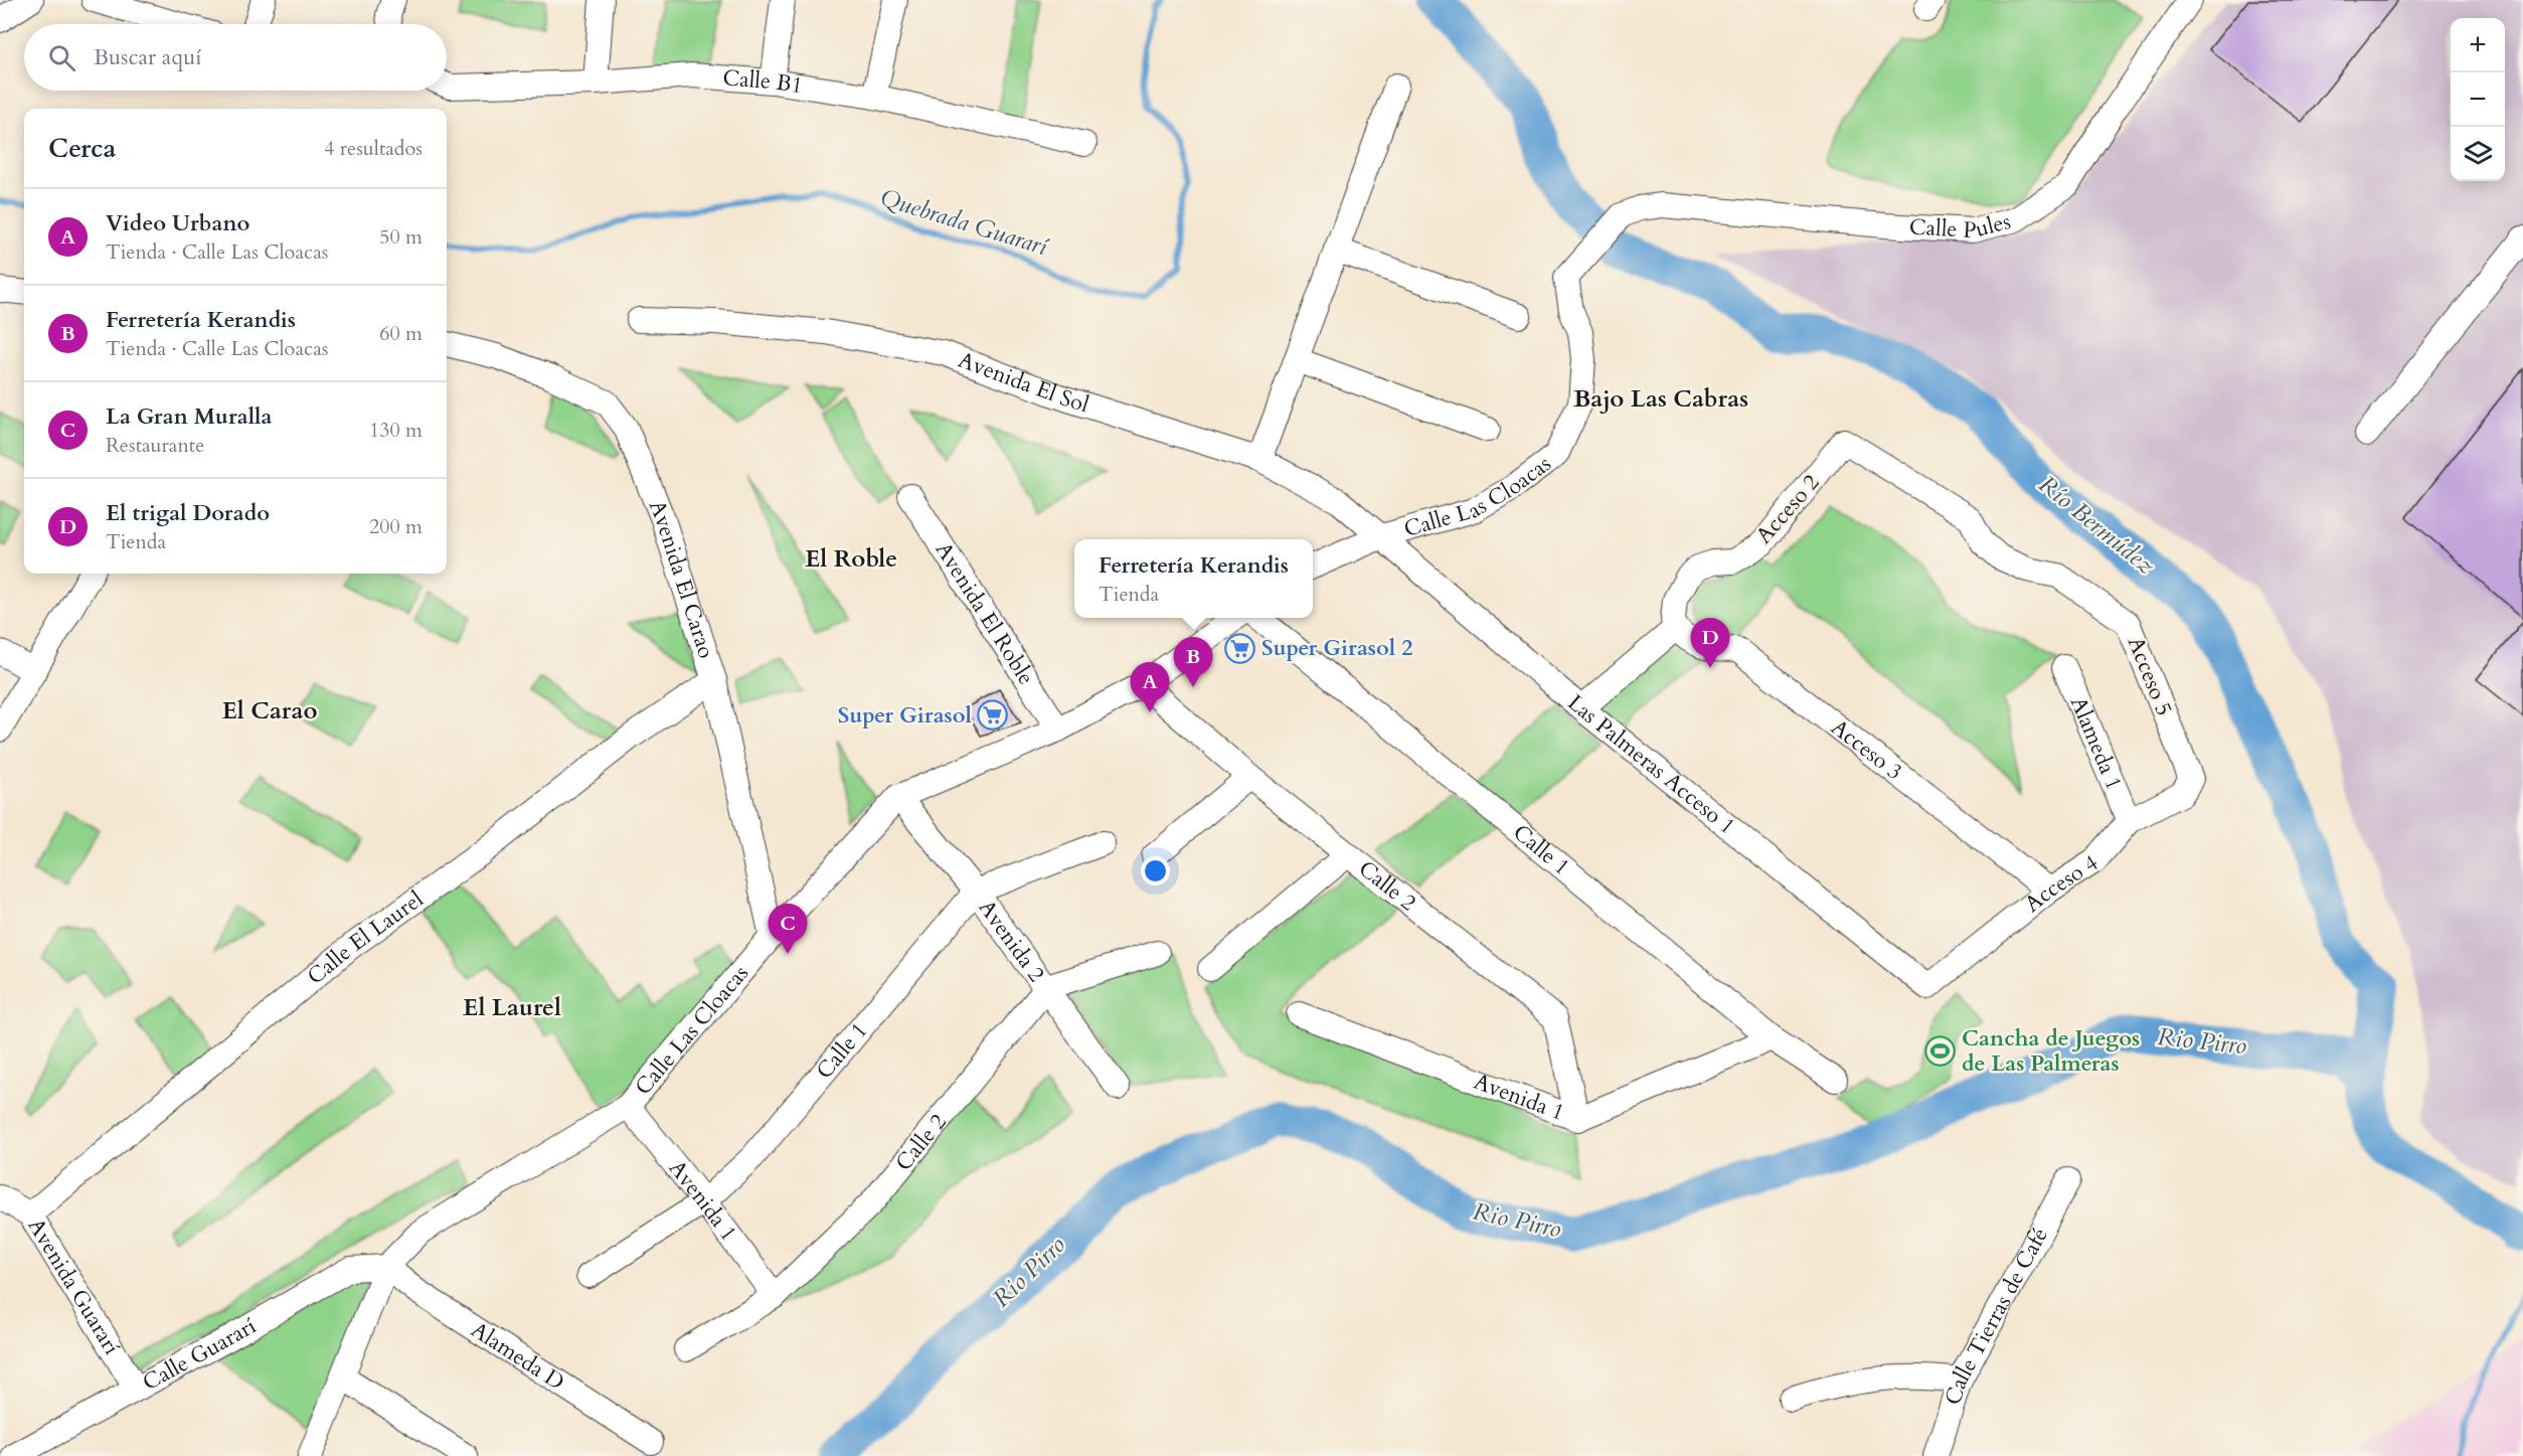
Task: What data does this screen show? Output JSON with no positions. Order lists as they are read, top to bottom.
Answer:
{
  "streets": {
    "street": [
      "Calle B1",
      "Calle Pules",
      "Avenida El Sol",
      "Calle Las Cloacas",
      "Acceso 2",
      "Avenida El Carao",
      "Avenida El Roble",
      "Acceso 5",
      "Alameda 1",
      "Acceso 3",
      "Las Palmeras Acceso 1",
      "Calle 1",
      "Acceso 4",
      "Calle 2",
      "Calle El Laurel",
      "Avenida 2",
      "Avenida 1",
      "Avenida Guararí",
      "Calle Tierras de Café",
      "Calle Guararí",
      "Alameda D"
    ]
  },
  "crossings": [
    ["Calle Pules", "Calle Las Cloacas"],
    ["Avenida El Sol", "Calle Las Cloacas"],
    ["Avenida El Sol", "Las Palmeras Acceso 1"],
    ["Calle Las Cloacas", "Avenida El Carao"],
    ["Calle Las Cloacas", "Avenida El Roble"],
    ["Calle Las Cloacas", "Las Palmeras Acceso 1"],
    ["Calle Las Cloacas", "Calle 2"],
    ["Calle Las Cloacas", "Avenida 2"],
    ["Calle Las Cloacas", "Avenida 1"],
    ["Calle Las Cloacas", "Calle Guararí"],
    ["Calle Las Cloacas", "Alameda D"],
    ["Acceso 2", "Acceso 5"],
    ["Acceso 2", "Acceso 3"],
    ["Avenida El Carao", "Calle El Laurel"],
    ["Acceso 5", "Acceso 4"],
    ["Alameda 1", "Acceso 4"],
    ["Acceso 3", "Acceso 4"],
    ["Las Palmeras Acceso 1", "Acceso 4"],
    ["Calle 1", "Avenida 2"],
    ["Calle 1", "Avenida 1"],
    ["Calle 2", "Avenida 2"],
    ["Calle 2", "Avenida 1"],
    ["Calle El Laurel", "Avenida Guararí"],
    ["Avenida Guararí", "Calle Guararí"],
    ["Calle Guararí", "Alameda D"]
  ],
  "districts": [
    "Bajo Las Cabras",
    "El Roble",
    "El Carao",
    "El Laurel"
  ],
  "water": ["Quebrada Guararí", "Río Bermúdez", "Rio Pirro"],
  "places": {
    "supermarket": ["Super Girasol 2", "Super Girasol"],
    "sports": ["Cancha de Juegos de Las Palmeras"]
  },
  "page": {
    "map_buttons": ["+", "−"],
    "search": "Buscar aquí",
    "heading": ["Cerca", "4 resultados"],
    "list": [
      {
        "mark": "A",
        "name": "Video Urbano",
        "note": "Tienda · Calle Las Cloacas",
        "value": "50 m"
      },
      {
        "mark": "B",
        "name": "Ferretería Kerandis",
        "note": "Tienda · Calle Las Cloacas",
        "value": "60 m"
      },
      {
        "mark": "C",
        "name": "La Gran Muralla",
        "note": "Restaurante",
        "value": "130 m"
      },
      {
        "mark": "D",
        "name": "El trigal Dorado",
        "note": "Tienda",
        "value": "200 m"
      }
    ],
    "popup": ["Ferretería Kerandis", "Tienda"],
    "pins": [
      "D",
      "B",
      "A",
      "C"
    ]
  }
}
